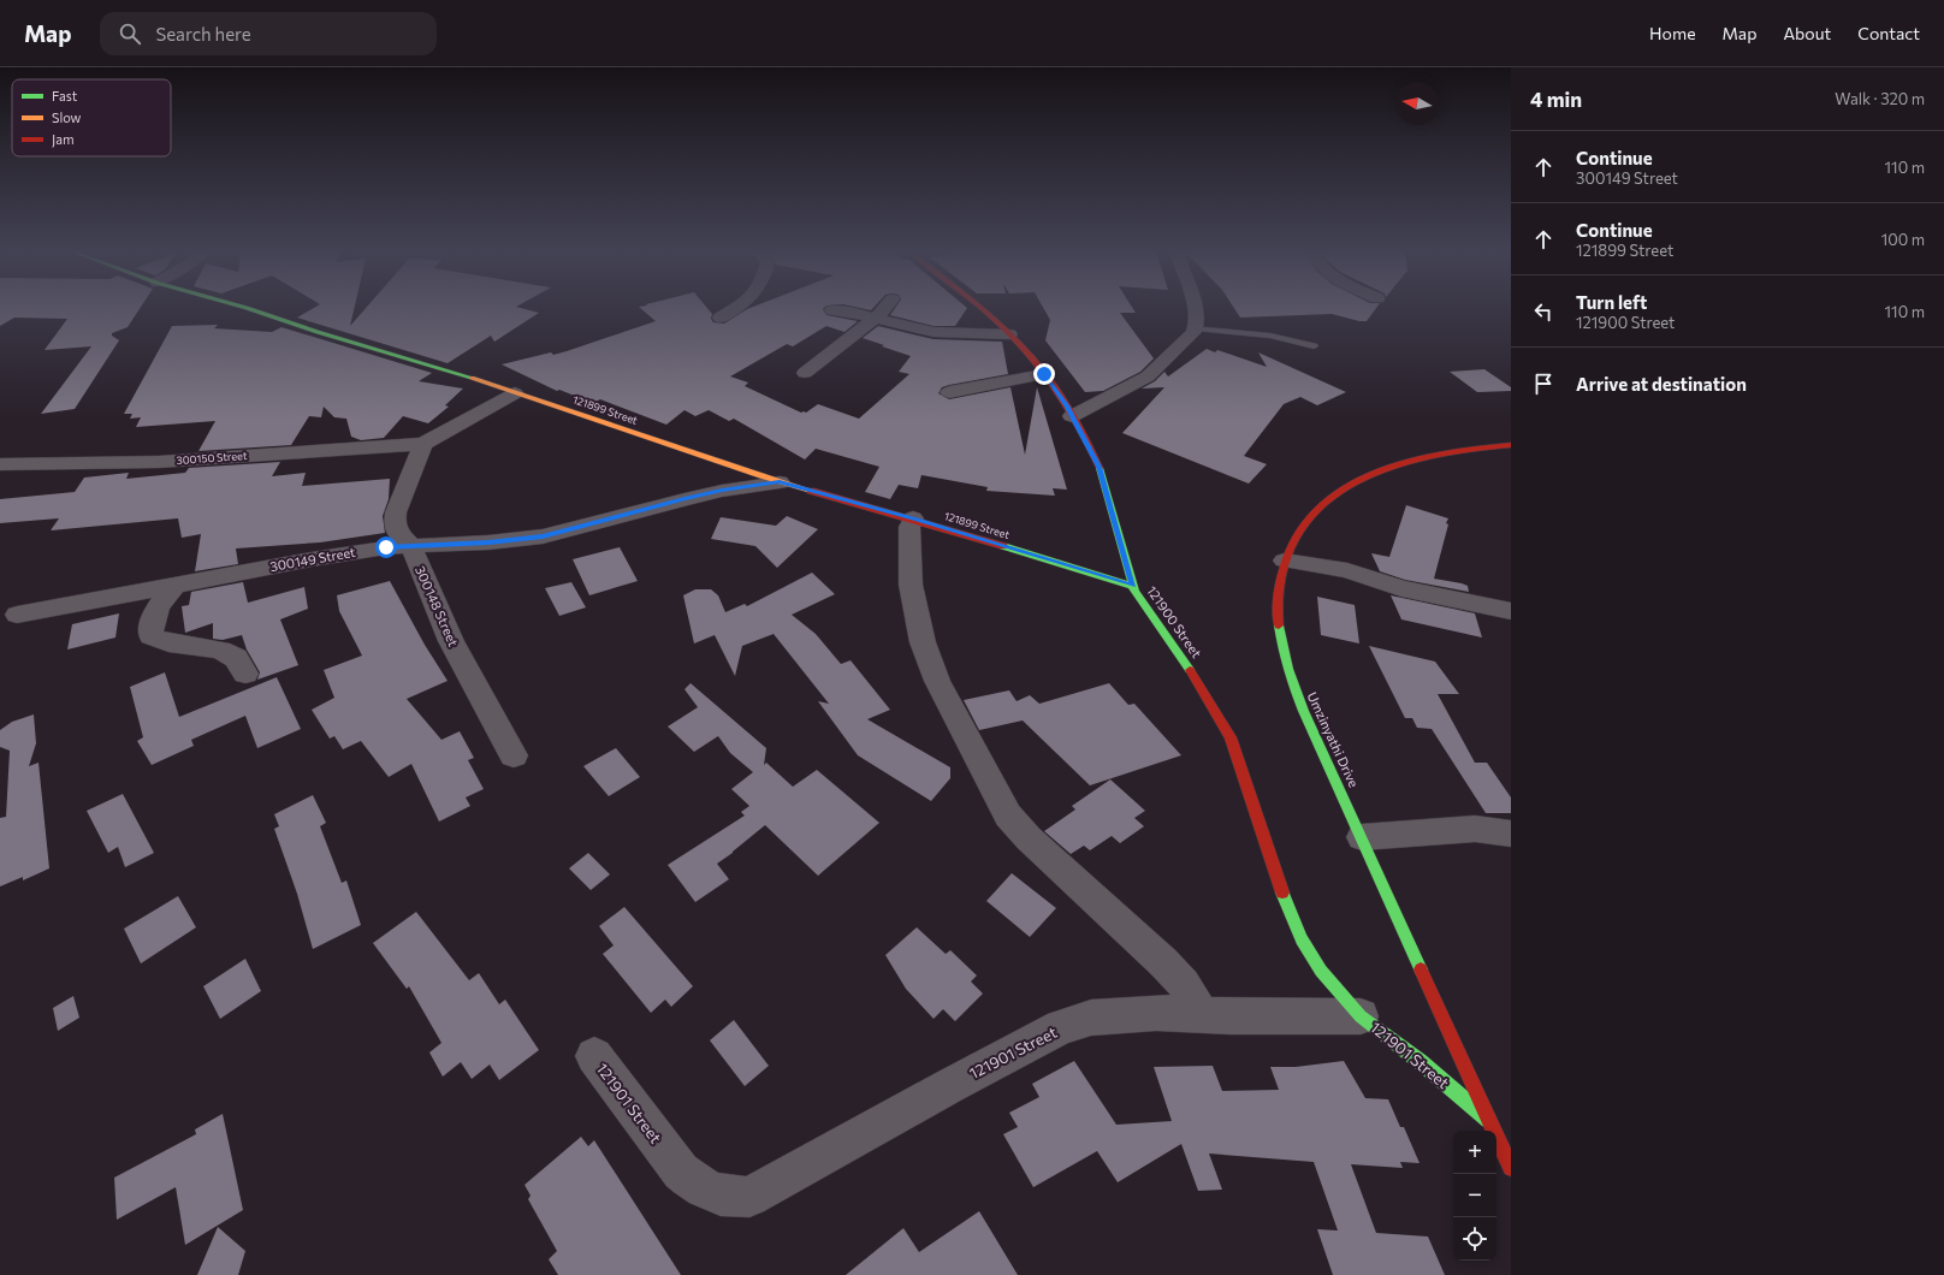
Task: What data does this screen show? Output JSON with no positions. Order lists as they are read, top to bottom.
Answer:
{
  "streets": {
    "street": [
      "121899 Street",
      "300150 Street",
      "300149 Street",
      "300148 Street",
      "121900 Street",
      "Umzinyathi Drive",
      "121901 Street"
    ]
  },
  "crossings": [
    ["121899 Street", "300149 Street"],
    ["121899 Street", "121900 Street"],
    ["300150 Street", "300148 Street"],
    ["300149 Street", "300148 Street"],
    ["121900 Street", "121901 Street"],
    ["Umzinyathi Drive", "121901 Street"]
  ],
  "legend": ["Fast", "Slow", "Jam"],
  "north": "left",
  "page": {
    "header": "Map",
    "search": "Search here",
    "nav": [
      "Home",
      "Map",
      "About",
      "Contact"
    ],
    "heading": ["4 min", "Walk · 320 m"],
    "list": [
      ["Continue", "300149 Street", "110 m"],
      ["Continue", "121899 Street", "100 m"],
      ["Turn left", "121900 Street", "110 m"],
      "Arrive at destination"
    ],
    "map_buttons": ["+", "−"]
  }
}
